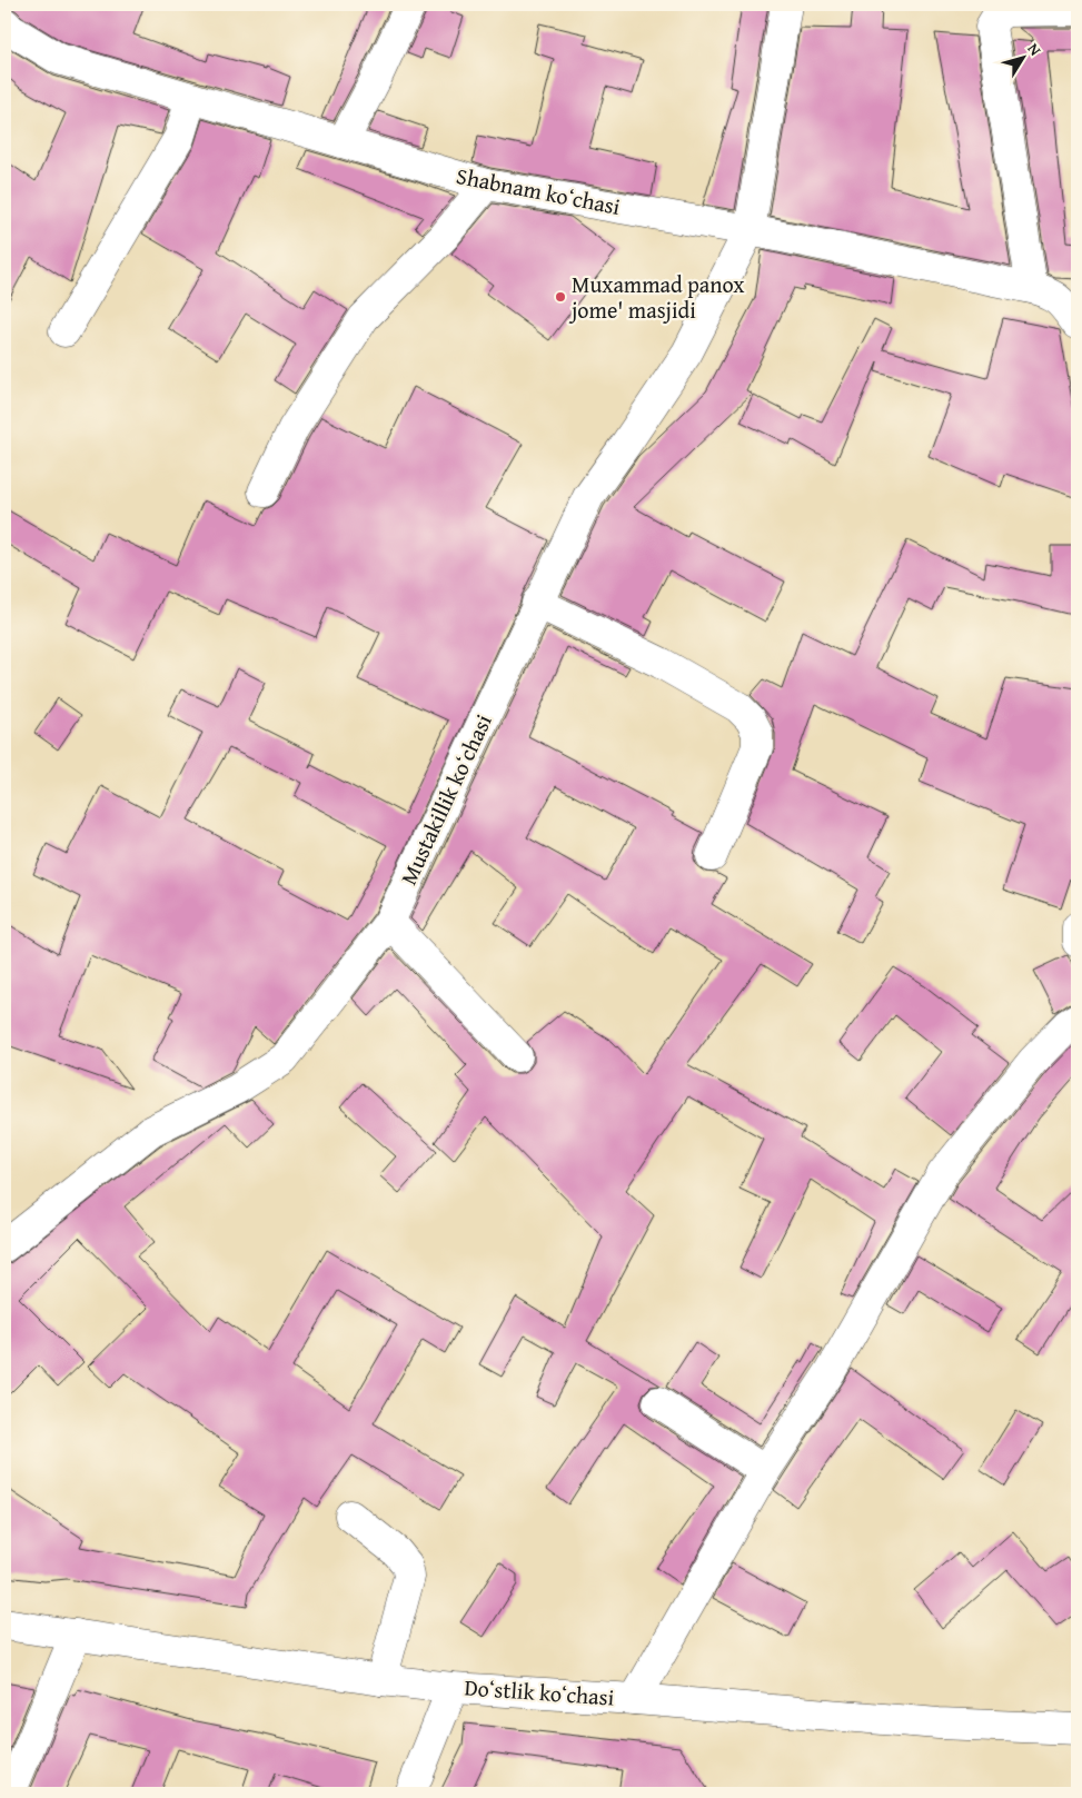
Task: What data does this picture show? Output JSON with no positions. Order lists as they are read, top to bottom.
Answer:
{
  "streets": {
    "street": ["Shabnam koʻchasi", "Mustakillik koʻchasi", "Doʻstlik koʻchasi"]
  },
  "crossings": [
    ["Shabnam koʻchasi", "Mustakillik koʻchasi"]
  ],
  "places": ["Muxammad panox jome' masjidi"],
  "north": "top right"
}
